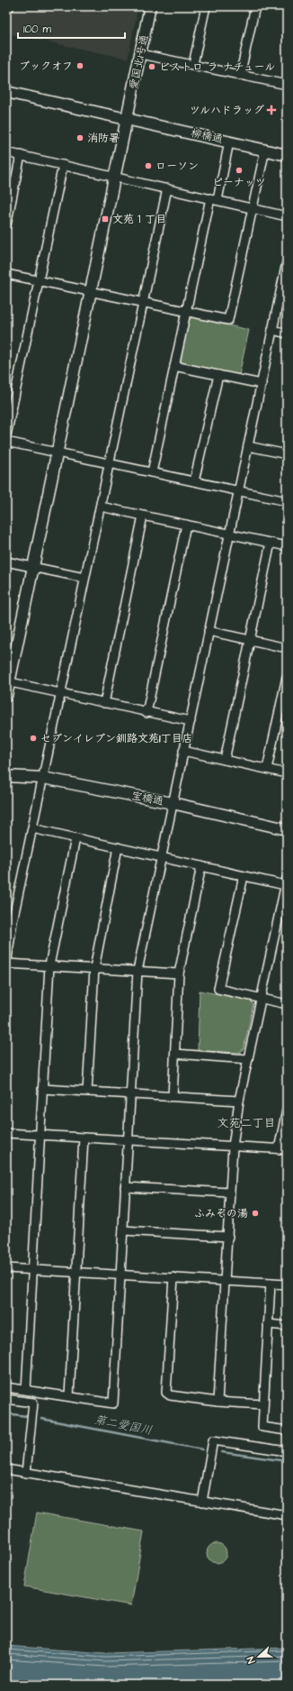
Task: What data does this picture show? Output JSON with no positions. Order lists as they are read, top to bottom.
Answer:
{
  "streets": {
    "street": ["愛国北1号通", "柳橋通", "宝橋通"]
  },
  "crossings": [
    ["愛国北1号通", "柳橋通"]
  ],
  "districts": ["文苑二丁目"],
  "water": ["第二愛国川"],
  "places": {
    "other": [
      "ブックオフ",
      "ビストロ ラ ナチュール",
      "消防署",
      "ローソン",
      "ピーナッツ",
      "セブンイレブン釧路文苑1丁目店",
      "ふみぞの湯"
    ],
    "health": ["ツルハドラッグ"],
    "transit": ["文苑１丁目"]
  },
  "scale_bar": "100 m",
  "north": "left"
}
